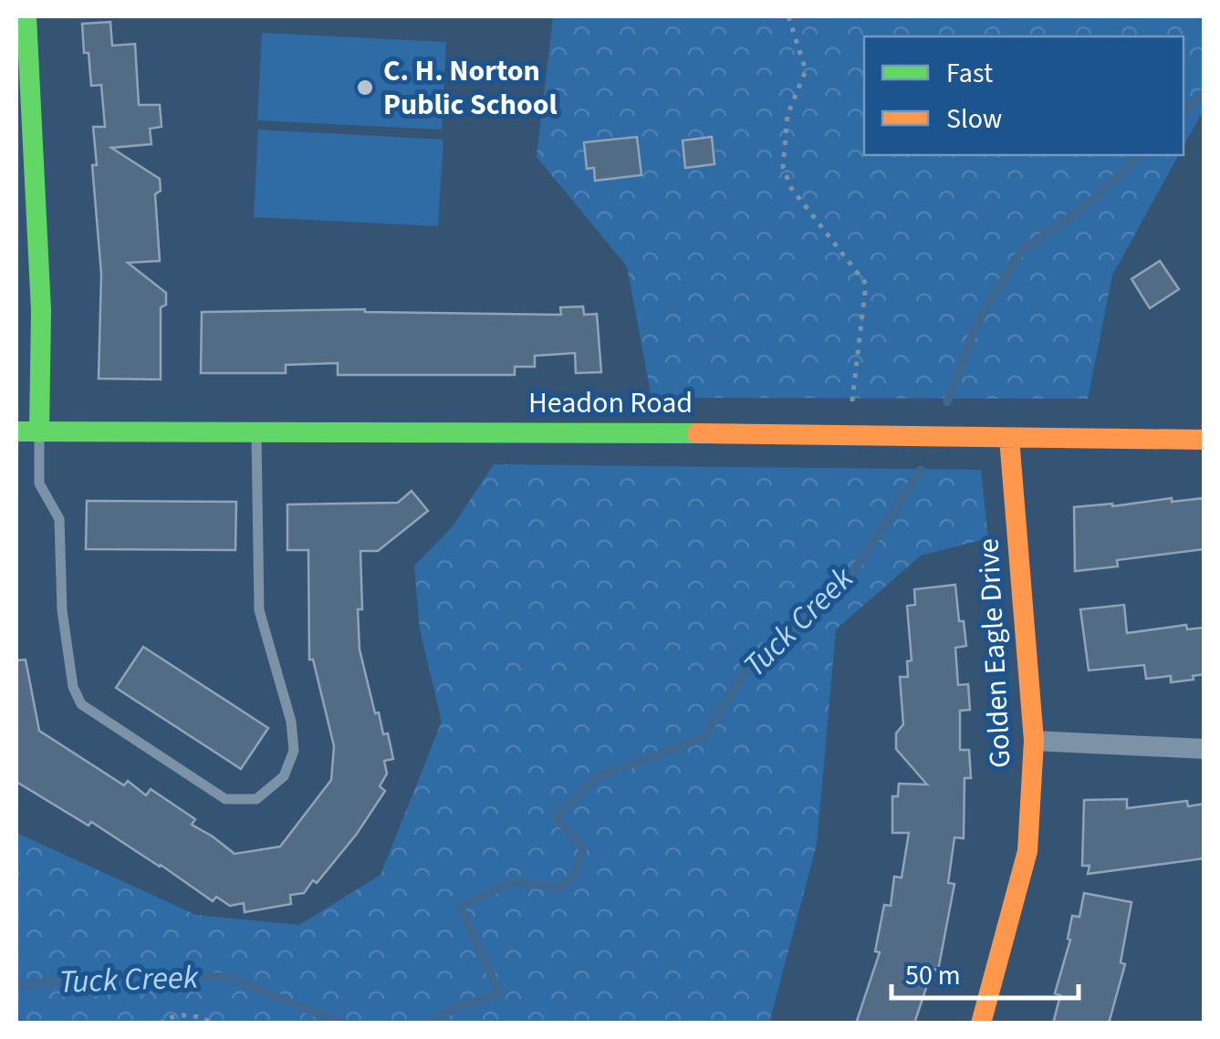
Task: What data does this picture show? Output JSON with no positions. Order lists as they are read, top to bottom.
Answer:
{
  "streets": {
    "street": ["Headon Road", "Golden Eagle Drive"]
  },
  "crossings": [
    ["Headon Road", "Golden Eagle Drive"]
  ],
  "water": ["Tuck Creek"],
  "places": ["C. H. Norton Public School"],
  "legend": ["Fast", "Slow"],
  "scale_bar": "50 m"
}
